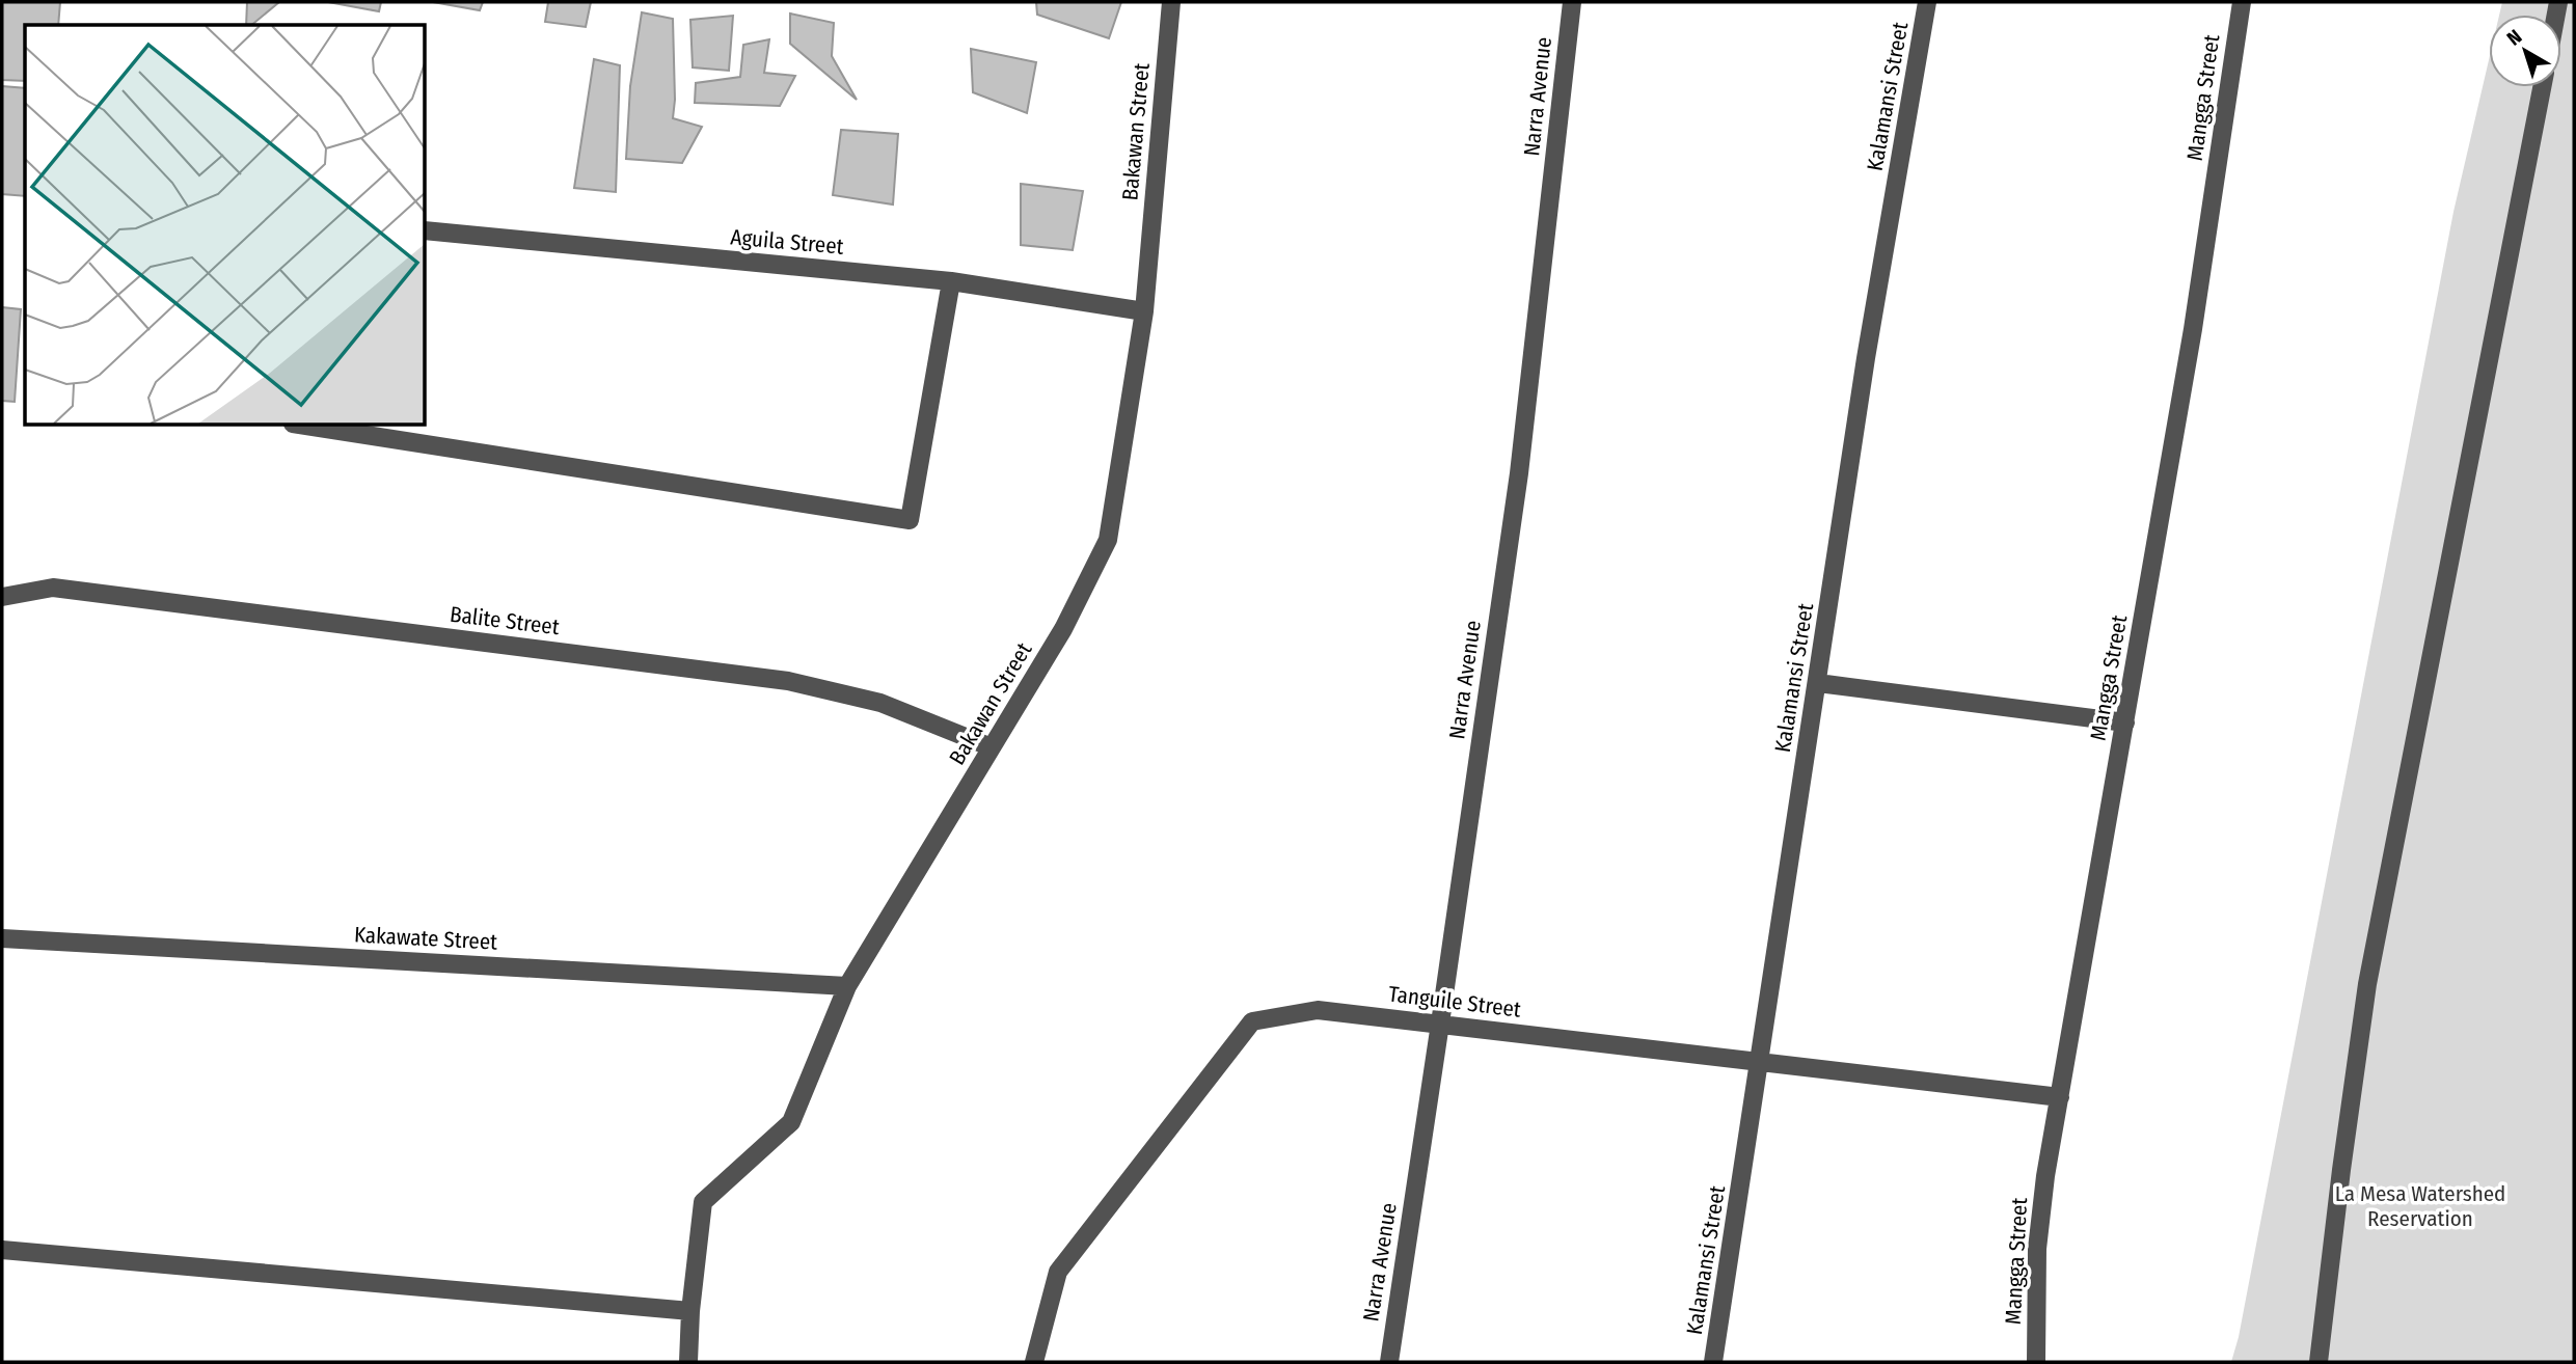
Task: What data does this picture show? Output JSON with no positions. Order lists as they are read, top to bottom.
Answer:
{
  "streets": {
    "street": [
      "Narra Avenue",
      "Kalamansi Street",
      "Mangga Street",
      "Bakawan Street",
      "Aguila Street",
      "Balite Street",
      "Kakawate Street",
      "Tanguile Street"
    ]
  },
  "crossings": [
    ["Narra Avenue", "Tanguile Street"],
    ["Kalamansi Street", "Tanguile Street"],
    ["Mangga Street", "Tanguile Street"],
    ["Bakawan Street", "Aguila Street"],
    ["Bakawan Street", "Balite Street"],
    ["Bakawan Street", "Kakawate Street"]
  ],
  "parks": ["La Mesa Watershed Reservation"],
  "north": "top left"
}
